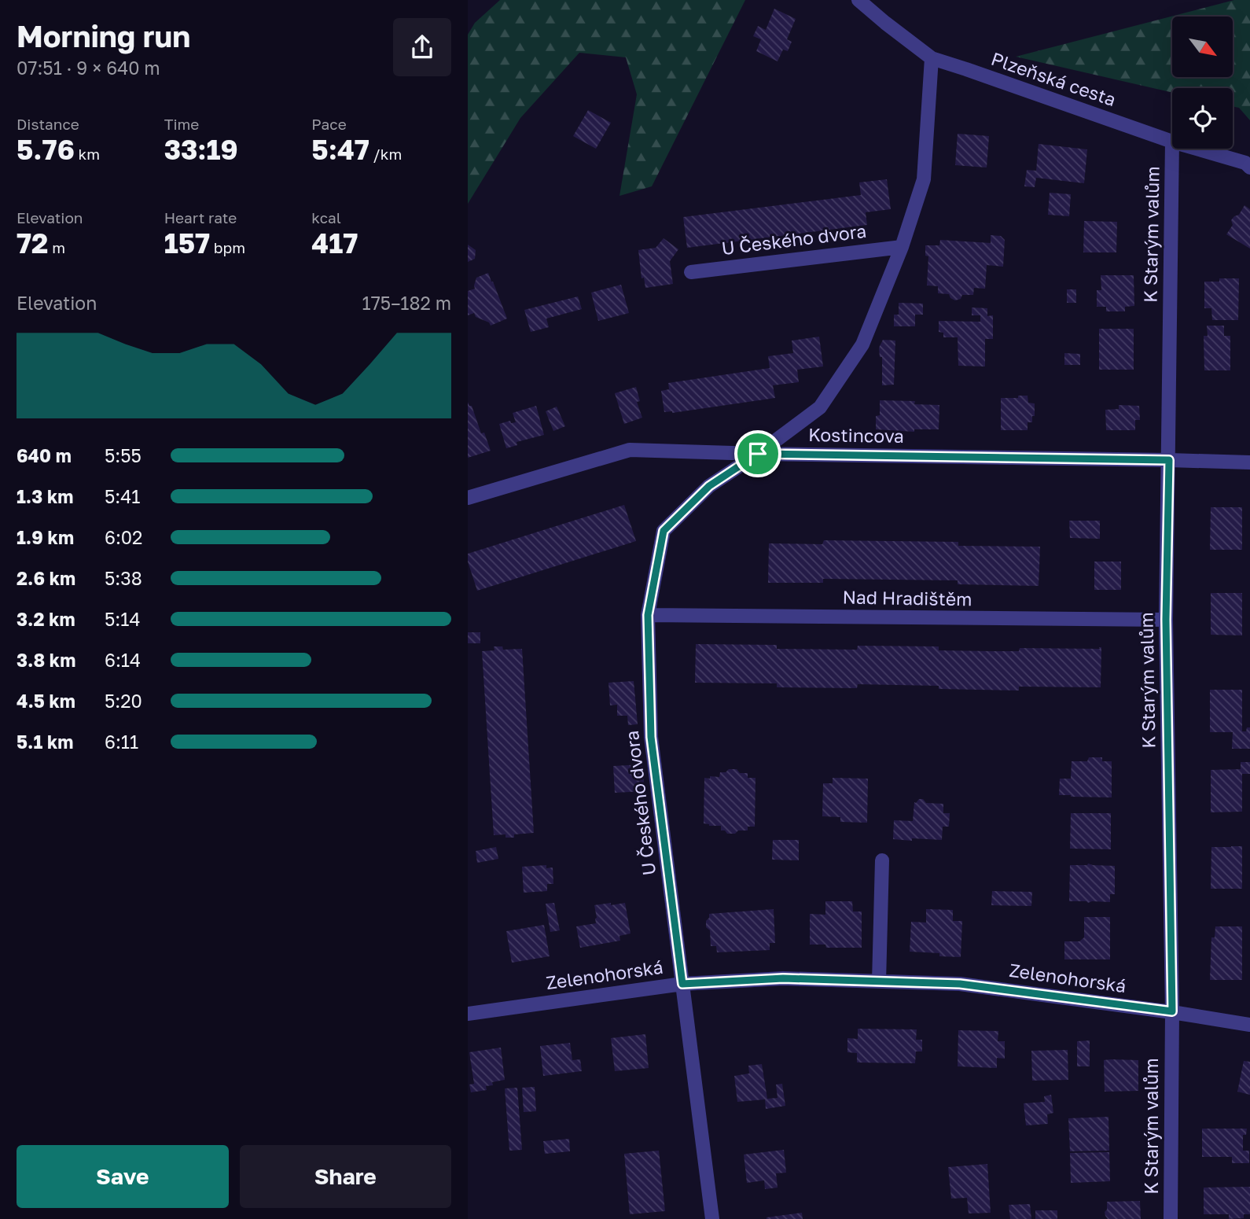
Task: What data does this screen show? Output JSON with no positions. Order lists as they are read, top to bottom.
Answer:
{
  "streets": {
    "street": [
      "Plzeňská cesta",
      "K Starým valům",
      "U Českého dvora",
      "Kostincova",
      "Nad Hradištěm",
      "Zelenohorská"
    ]
  },
  "crossings": [
    ["Plzeňská cesta", "K Starým valům"],
    ["Plzeňská cesta", "U Českého dvora"],
    ["K Starým valům", "Kostincova"],
    ["K Starým valům", "Nad Hradištěm"],
    ["K Starým valům", "Zelenohorská"],
    ["U Českého dvora", "Kostincova"],
    ["U Českého dvora", "Nad Hradištěm"],
    ["U Českého dvora", "Zelenohorská"]
  ],
  "north": "bottom right",
  "page": {
    "heading": ["Morning run", "07:51 · 9 × 640 m"],
    "stats": [
      ["Distance", "5.76 km"],
      ["Time", "33:19"],
      ["Pace", "5:47 /km"],
      ["Elevation", "72 m"],
      ["Heart rate", "157 bpm"],
      ["kcal", "417"]
    ],
    "chart": ["Elevation", "175–182 m"],
    "list": [
      {
        "name": "640 m",
        "note": "5:55"
      },
      {
        "name": "1.3 km",
        "note": "5:41"
      },
      {
        "name": "1.9 km",
        "note": "6:02"
      },
      {
        "name": "2.6 km",
        "note": "5:38"
      },
      {
        "name": "3.2 km",
        "note": "5:14"
      },
      {
        "name": "3.8 km",
        "note": "6:14"
      },
      {
        "name": "4.5 km",
        "note": "5:20"
      },
      {
        "name": "5.1 km",
        "note": "6:11"
      }
    ],
    "buttons": ["Save", "Share"]
  }
}
